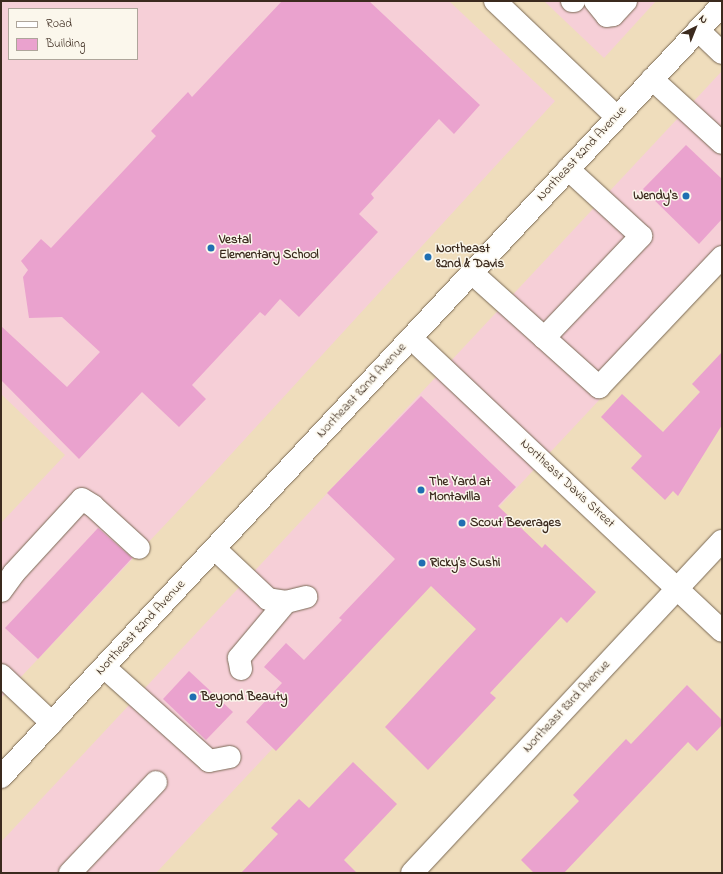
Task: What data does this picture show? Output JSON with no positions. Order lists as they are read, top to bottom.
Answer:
{
  "streets": {
    "street": ["Northeast 82nd Avenue", "Northeast Davis Street", "Northeast 83rd Avenue"]
  },
  "crossings": [
    ["Northeast 82nd Avenue", "Northeast Davis Street"],
    ["Northeast Davis Street", "Northeast 83rd Avenue"]
  ],
  "places": [
    "Wendy's",
    "Vestal Elementary School",
    "Northeast 82nd & Davis",
    "The Yard at Montavilla",
    "Scout Beverages",
    "Ricky’s Sushi",
    "Beyond Beauty"
  ],
  "legend": ["Road", "Building"],
  "north": "top right"
}
